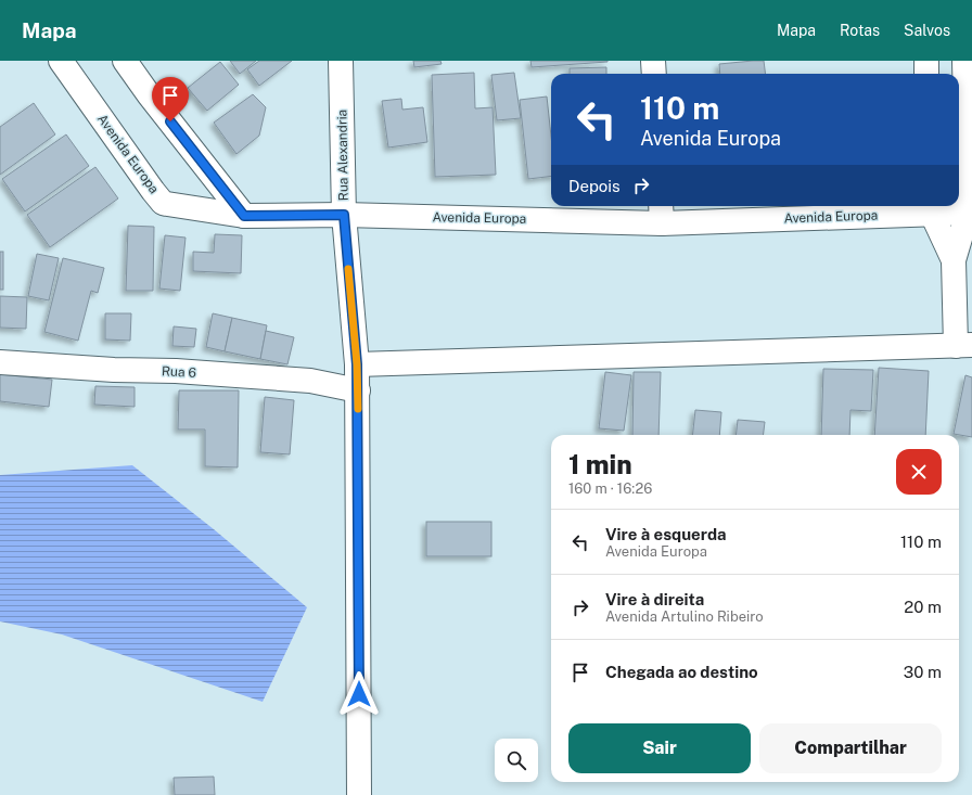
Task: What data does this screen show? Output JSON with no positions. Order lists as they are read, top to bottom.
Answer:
{
  "streets": {
    "street": ["Avenida Europa", "Rua Alexandria", "Rua 6"]
  },
  "crossings": [
    ["Avenida Europa", "Rua Alexandria"],
    ["Rua Alexandria", "Rua 6"]
  ],
  "page": {
    "header": "Mapa",
    "nav": ["Mapa", "Rotas", "Salvos"],
    "turn": ["110 m", "Avenida Europa"],
    "then": "Depois",
    "heading": ["1 min", "160 m · 16:26"],
    "list": [
      {
        "name": "Vire à esquerda",
        "note": "Avenida Europa",
        "value": "110 m"
      },
      {
        "name": "Vire à direita",
        "note": "Avenida Artulino Ribeiro",
        "value": "20 m"
      },
      {
        "name": "Chegada ao destino",
        "value": "30 m"
      }
    ],
    "buttons": ["Sair", "Compartilhar"]
  }
}
